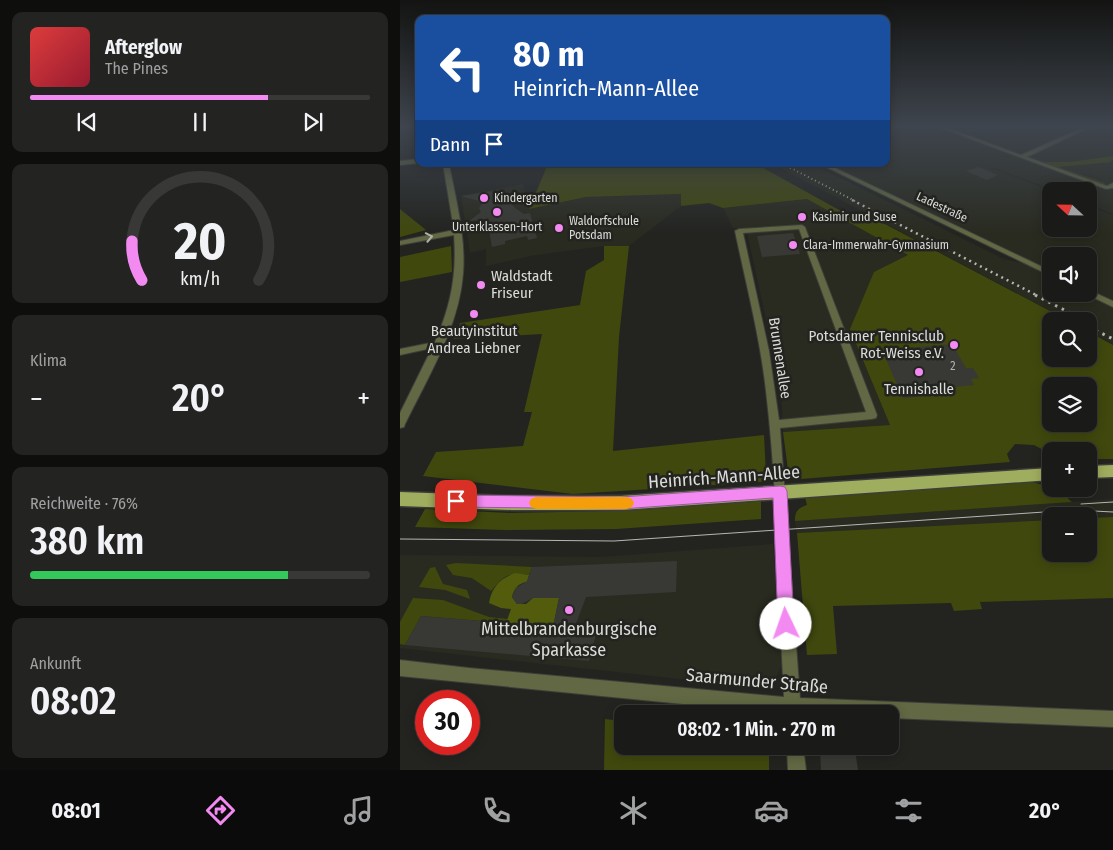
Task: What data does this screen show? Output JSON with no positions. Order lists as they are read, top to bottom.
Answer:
{
  "streets": {
    "main road": ["Heinrich-Mann-Allee"],
    "street": ["Ladestraße", "Brunnenallee", "Saarmunder Straße"]
  },
  "crossings": [
    ["Brunnenallee", "Heinrich-Mann-Allee"]
  ],
  "places": [
    "Kindergarten",
    "Unterklassen-Hort",
    "Kasimir und Suse",
    "Waldorfschule Potsdam",
    "Clara-Immerwahr-Gymnasium",
    "Waldstadt Friseur",
    "Beautyinstitut Andrea Liebner",
    "Potsdamer Tennisclub Rot-Weiss e.V.",
    "Tennishalle",
    "Mittelbrandenburgische Sparkasse"
  ],
  "house_numbers": ["2"],
  "north": "left",
  "page": {
    "turn": ["80 m", "Heinrich-Mann-Allee"],
    "song": ["Afterglow", "The Pines"],
    "then": "Dann",
    "map_buttons": ["+", "−"],
    "tile": [
      "Klima",
      ["Reichweite · 76%", "380 km"],
      ["Ankunft", "08:02"]
    ],
    "heat": ["−", "20°", "+"],
    "limit": "30",
    "trip": "08:02 · 1 Min. · 270 m",
    "tabs": ["08:01", "20°"],
    "gauge": ["20", "km/h"]
  }
}
